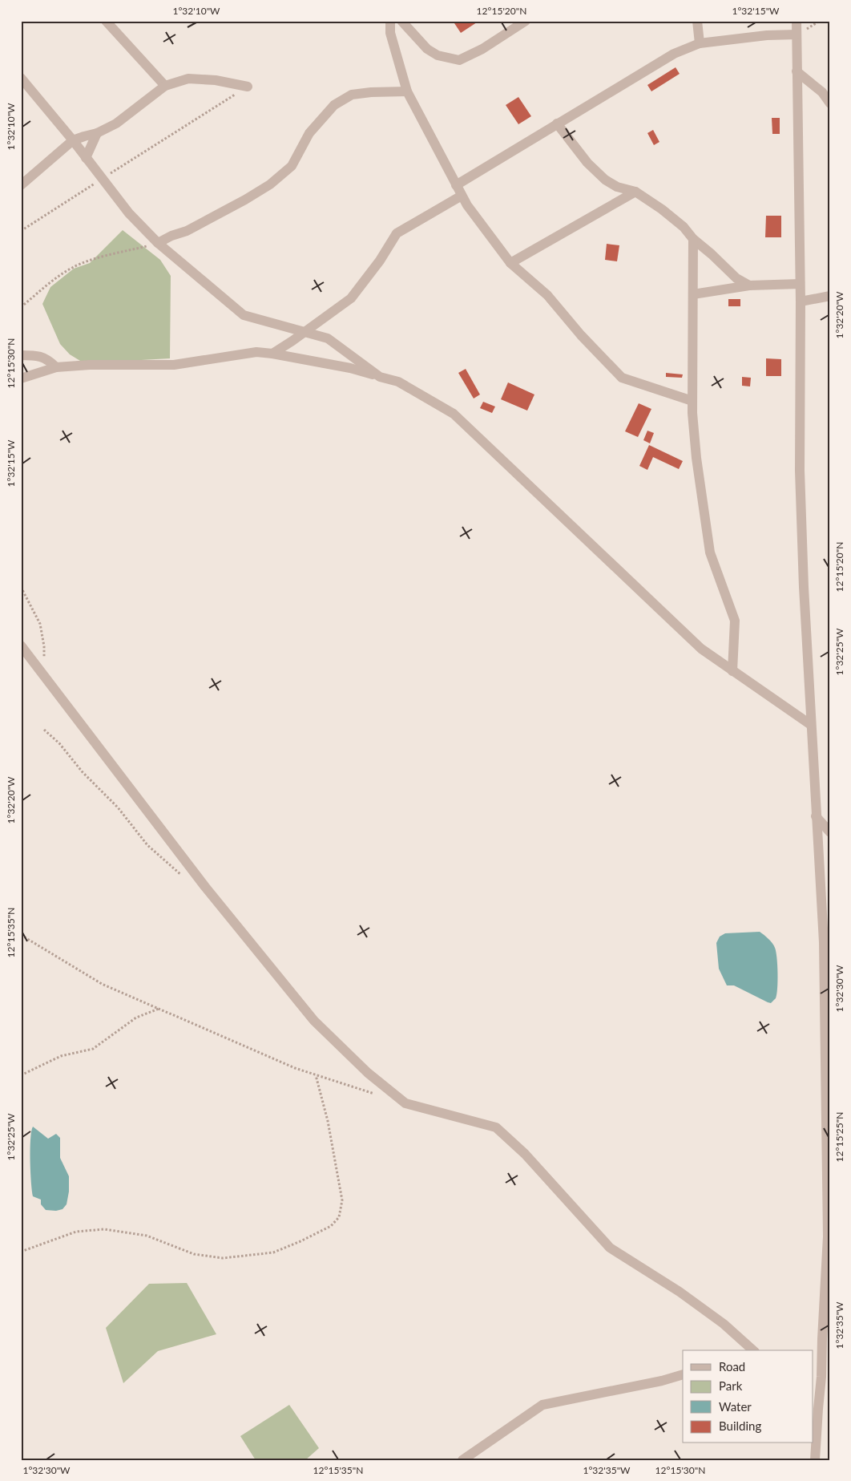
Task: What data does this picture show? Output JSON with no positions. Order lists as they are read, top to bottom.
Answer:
{
  "legend": [
    "Road",
    "Park",
    "Water",
    "Building"
  ],
  "coordinates": [
    "1°32'10\"W",
    "12°15'20\"N",
    "1°32'15\"W",
    "1°32'20\"W",
    "12°15'30\"N",
    "1°32'25\"W",
    "12°15'35\"N",
    "1°32'30\"W",
    "12°15'25\"N",
    "1°32'35\"W"
  ]
}
